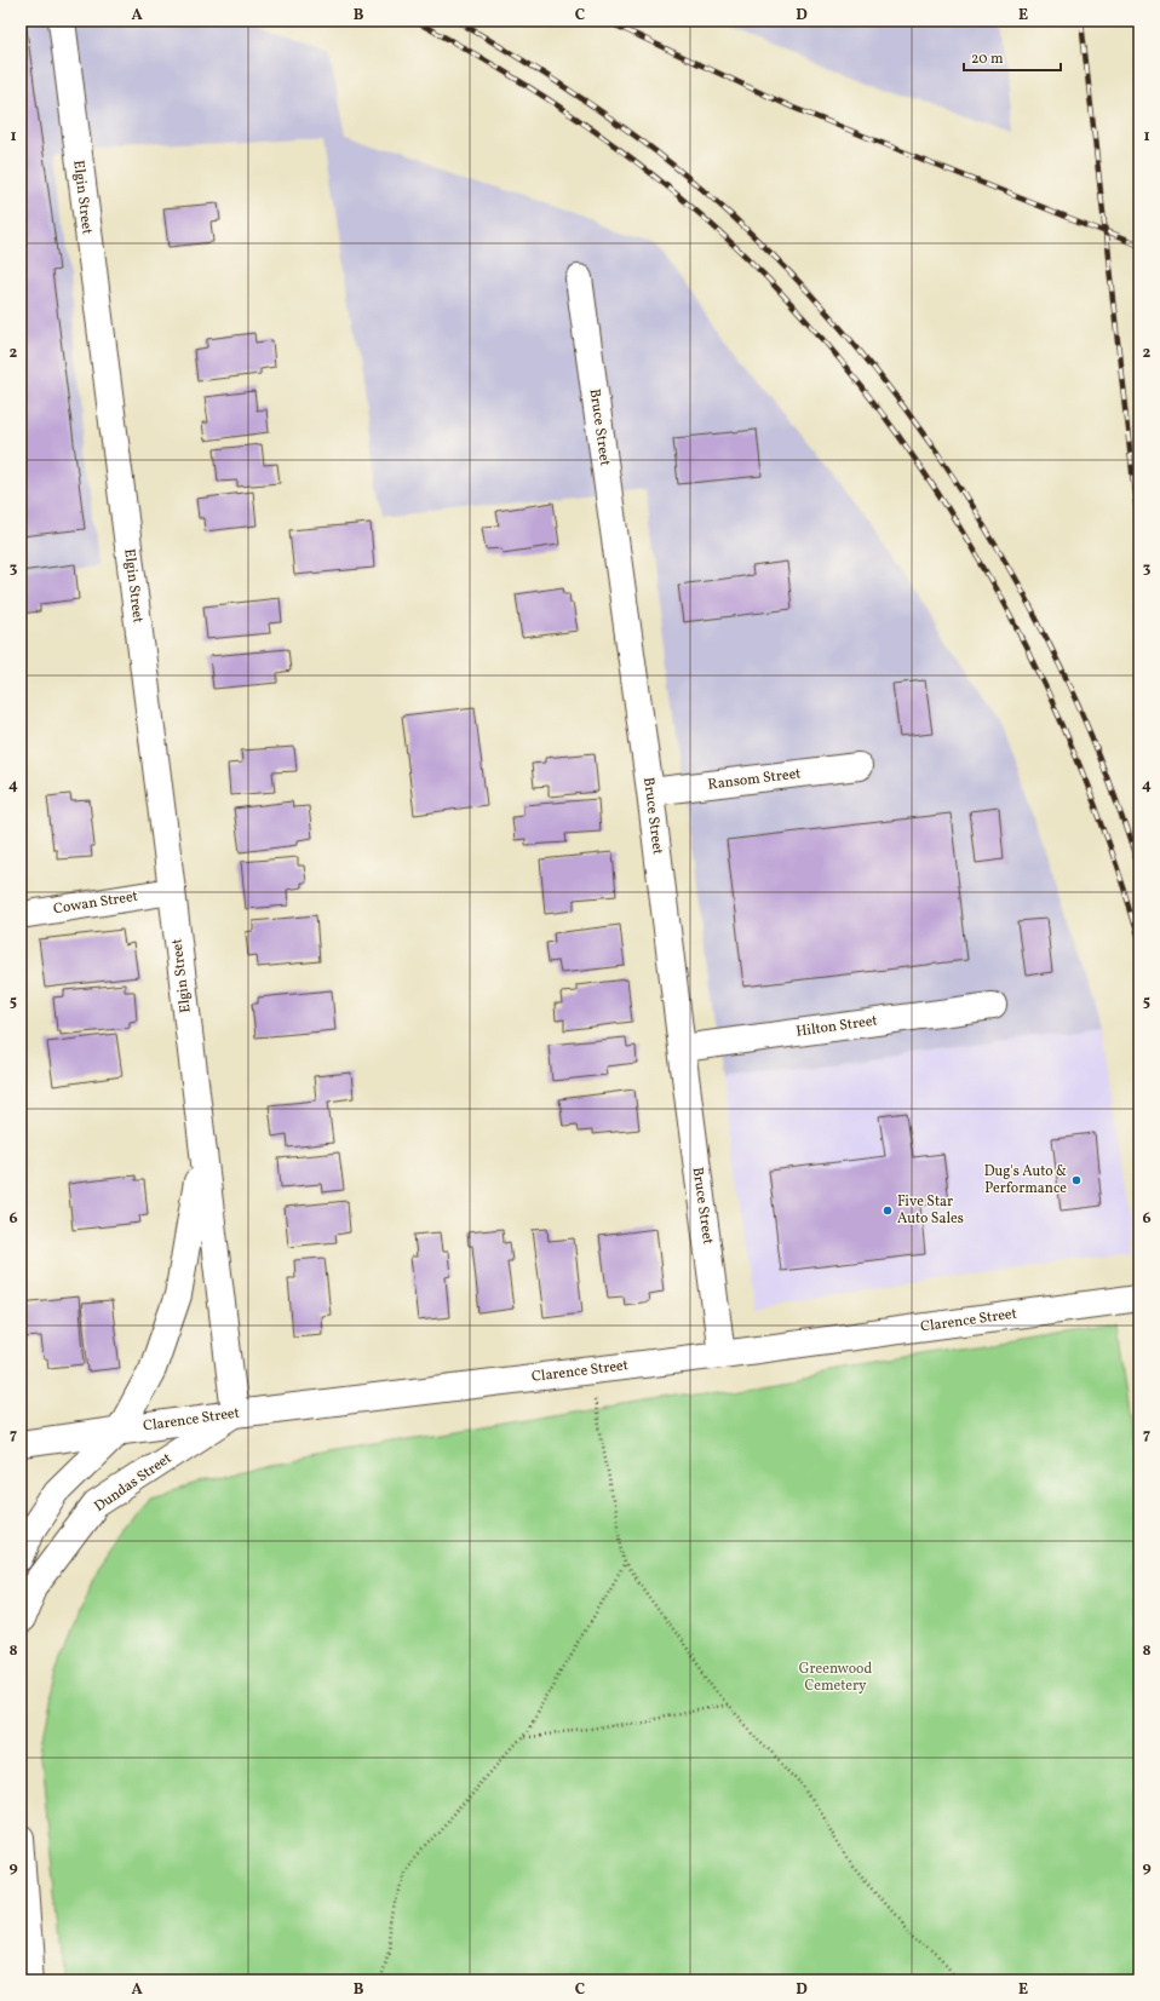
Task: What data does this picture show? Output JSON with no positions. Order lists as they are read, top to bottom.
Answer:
{
  "streets": {
    "main road": [
      "Elgin Street",
      "Bruce Street",
      "Ransom Street",
      "Cowan Street",
      "Hilton Street",
      "Clarence Street",
      "Dundas Street"
    ]
  },
  "crossings": [
    ["Elgin Street", "Cowan Street"],
    ["Elgin Street", "Clarence Street"],
    ["Elgin Street", "Dundas Street"],
    ["Bruce Street", "Ransom Street"],
    ["Bruce Street", "Hilton Street"],
    ["Bruce Street", "Clarence Street"],
    ["Clarence Street", "Dundas Street"]
  ],
  "parks": ["Greenwood Cemetery"],
  "places": ["Dug's Auto & Performance", "Five Star Auto Sales"],
  "scale_bar": "20 m",
  "grid": {
    "columns": [
      "A",
      "B",
      "C",
      "D",
      "E"
    ],
    "rows": [
      "1",
      "2",
      "3",
      "4",
      "5",
      "6",
      "7",
      "8",
      "9"
    ]
  }
}
